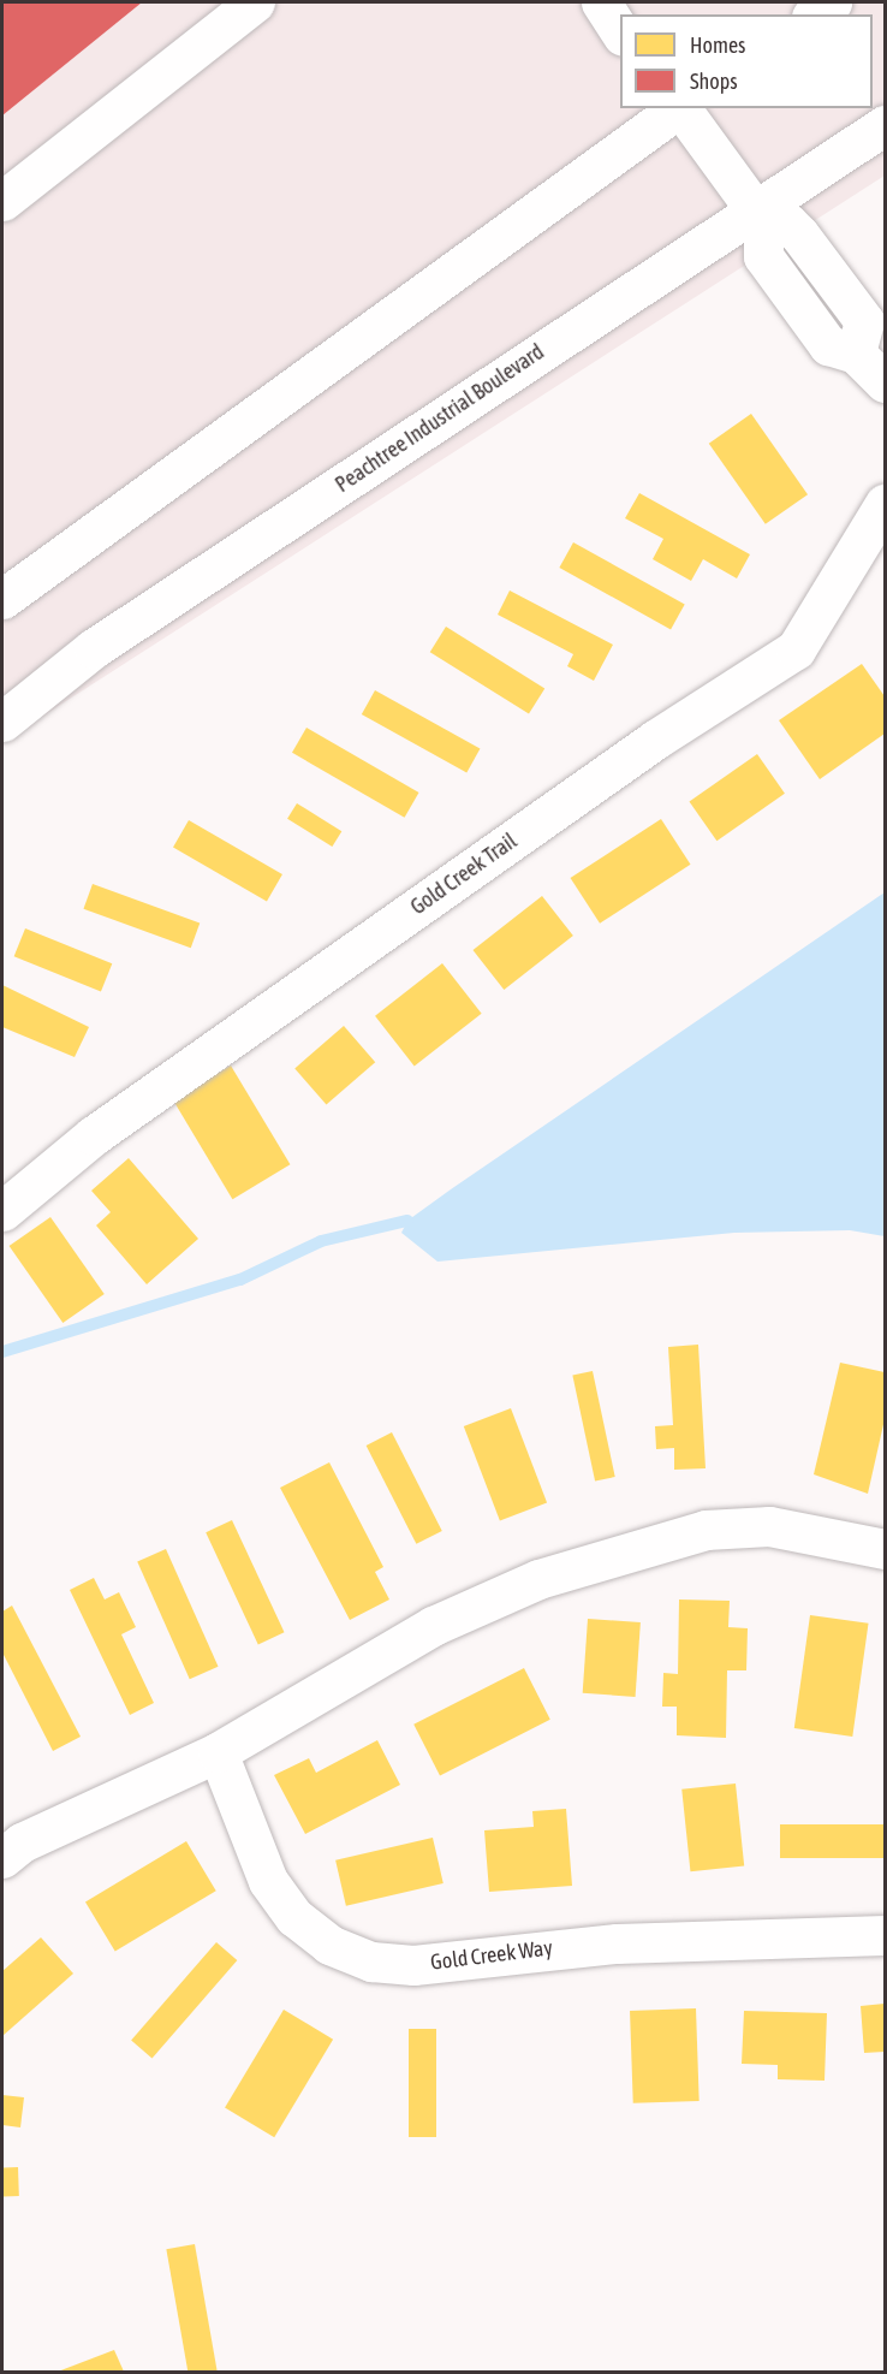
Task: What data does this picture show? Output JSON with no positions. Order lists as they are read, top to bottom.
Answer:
{
  "streets": {
    "street": ["Peachtree Industrial Boulevard", "Gold Creek Trail", "Gold Creek Way"]
  },
  "legend": ["Homes", "Shops"]
}
